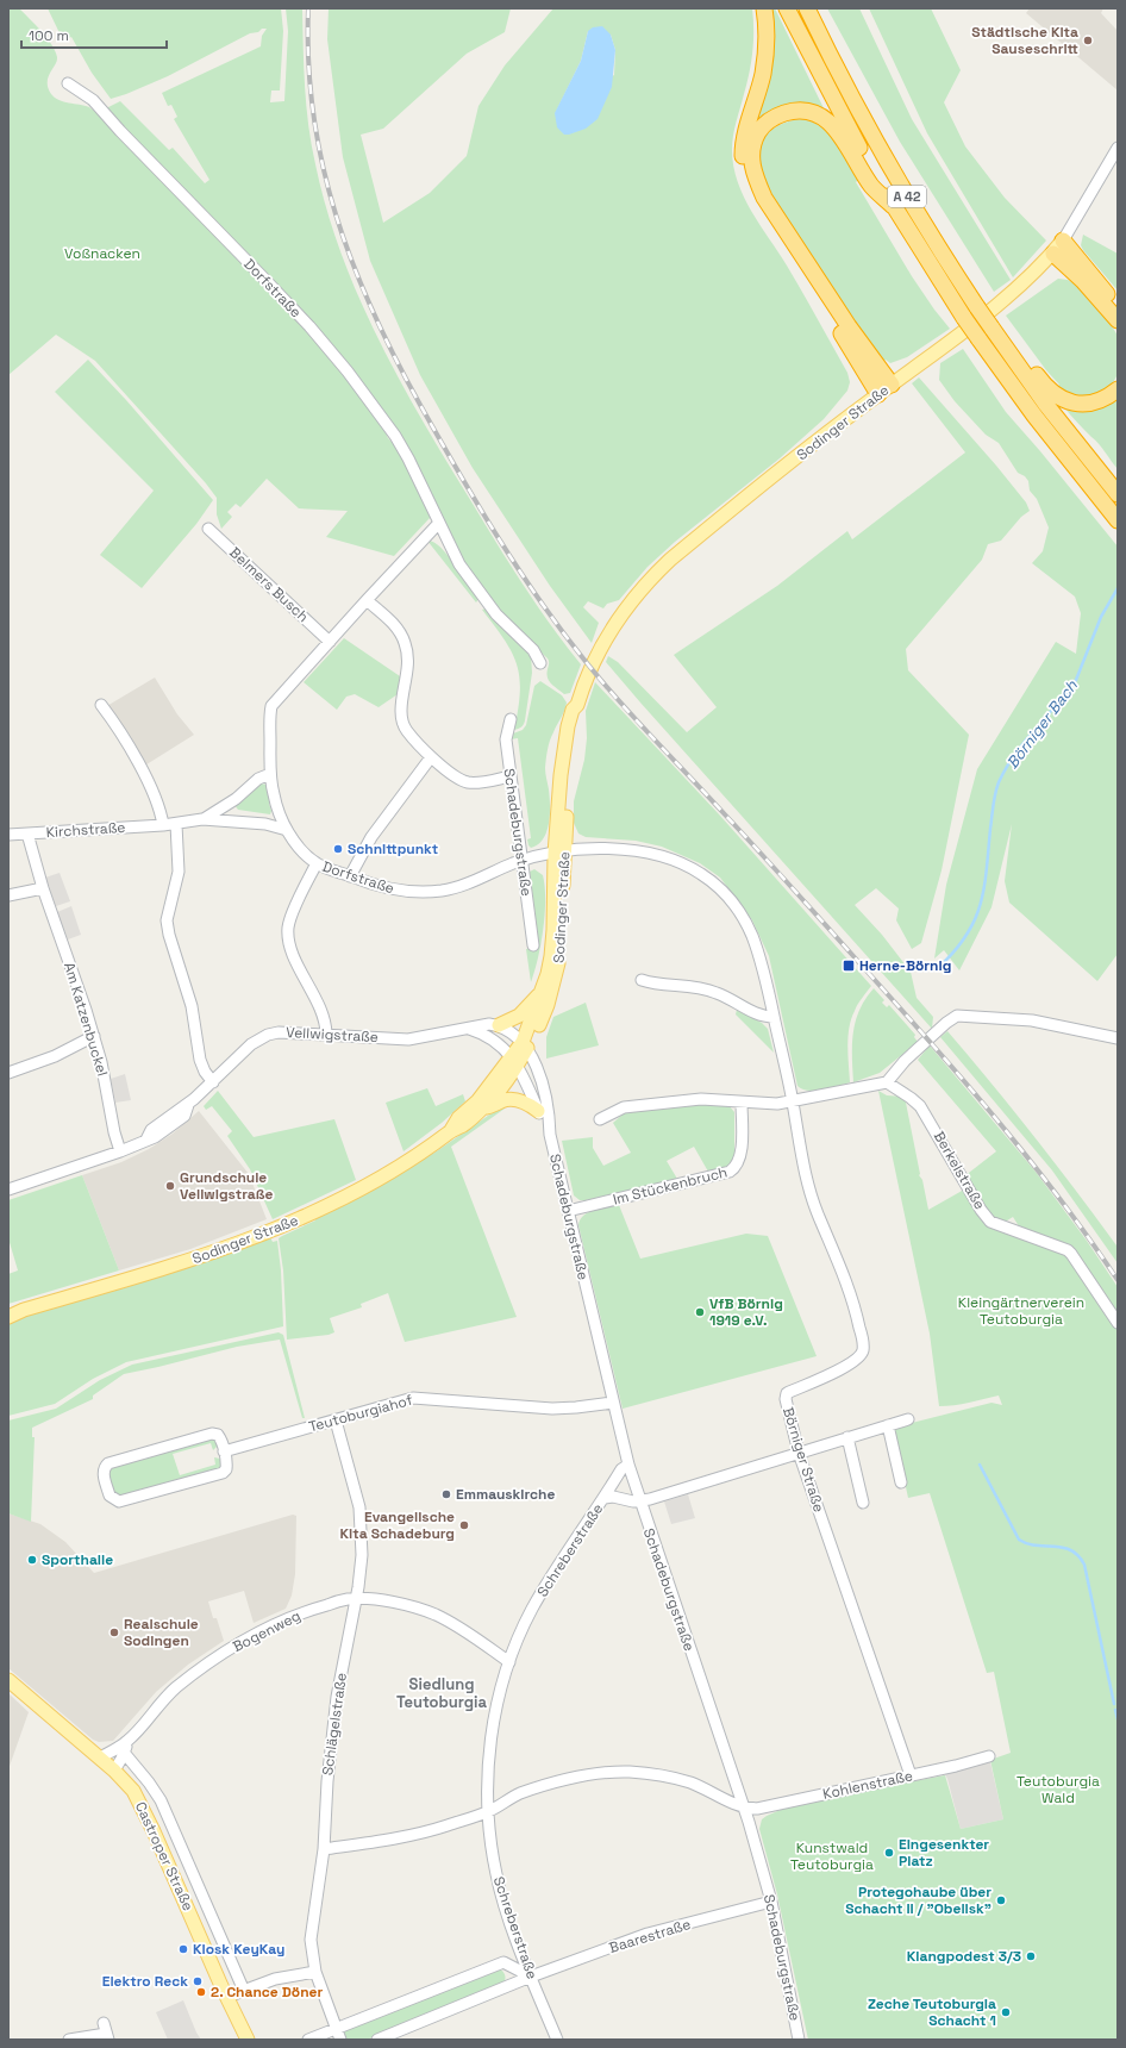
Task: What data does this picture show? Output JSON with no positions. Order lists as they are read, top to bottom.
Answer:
{
  "streets": {
    "highway": ["A 42"],
    "main road": ["Sodinger Straße", "Castroper Straße"],
    "street": [
      "Dorfstraße",
      "Belmers Busch",
      "Kirchstraße",
      "Schadeburgstraße",
      "Am Katzenbuckel",
      "Vellwigstraße",
      "Berkelstraße",
      "Im Stückenbruch",
      "Teutoburgiahof",
      "Börniger Straße",
      "Schreberstraße",
      "Bogenweg",
      "Schlägelstraße",
      "Kohlenstraße",
      "Baarestraße"
    ]
  },
  "crossings": [
    ["Dorfstraße", "Sodinger Straße"],
    ["Dorfstraße", "Belmers Busch"],
    ["Dorfstraße", "Kirchstraße"],
    ["Dorfstraße", "Schadeburgstraße"],
    ["Sodinger Straße", "Schadeburgstraße"],
    ["Kirchstraße", "Am Katzenbuckel"],
    ["Schadeburgstraße", "Im Stückenbruch"],
    ["Schadeburgstraße", "Teutoburgiahof"],
    ["Schadeburgstraße", "Schreberstraße"],
    ["Schadeburgstraße", "Kohlenstraße"],
    ["Schadeburgstraße", "Baarestraße"],
    ["Am Katzenbuckel", "Vellwigstraße"],
    ["Teutoburgiahof", "Schlägelstraße"],
    ["Börniger Straße", "Schreberstraße"],
    ["Börniger Straße", "Kohlenstraße"],
    ["Schreberstraße", "Bogenweg"],
    ["Schreberstraße", "Baarestraße"],
    ["Bogenweg", "Schlägelstraße"],
    ["Bogenweg", "Castroper Straße"]
  ],
  "districts": ["Siedlung Teutoburgia"],
  "water": ["Börniger Bach"],
  "parks": [
    "Voßnacken",
    "Kleingärtnerverein Teutoburgia",
    "Teutoburgia Wald",
    "Kunstwald Teutoburgia"
  ],
  "places": {
    "other": [
      "Städtische Kita Sauseschritt",
      "Schnittpunkt",
      "Grundschule Vellwigstraße",
      "VfB Börnig 1919 e.V.",
      "Emmauskirche",
      "Evangelische Kita Schadeburg",
      "Sporthalle",
      "Realschule Sodingen",
      "Eingesenkter Platz",
      "Protegohaube über Schacht II / \"Obelisk\"",
      "Kiosk KeyKay",
      "Klangpodest 3/3",
      "Elektro Reck",
      "2. Chance Döner",
      "Zeche Teutoburgia Schacht 1"
    ],
    "transit": ["Herne-Börnig"]
  },
  "scale_bar": "100 m"
}
